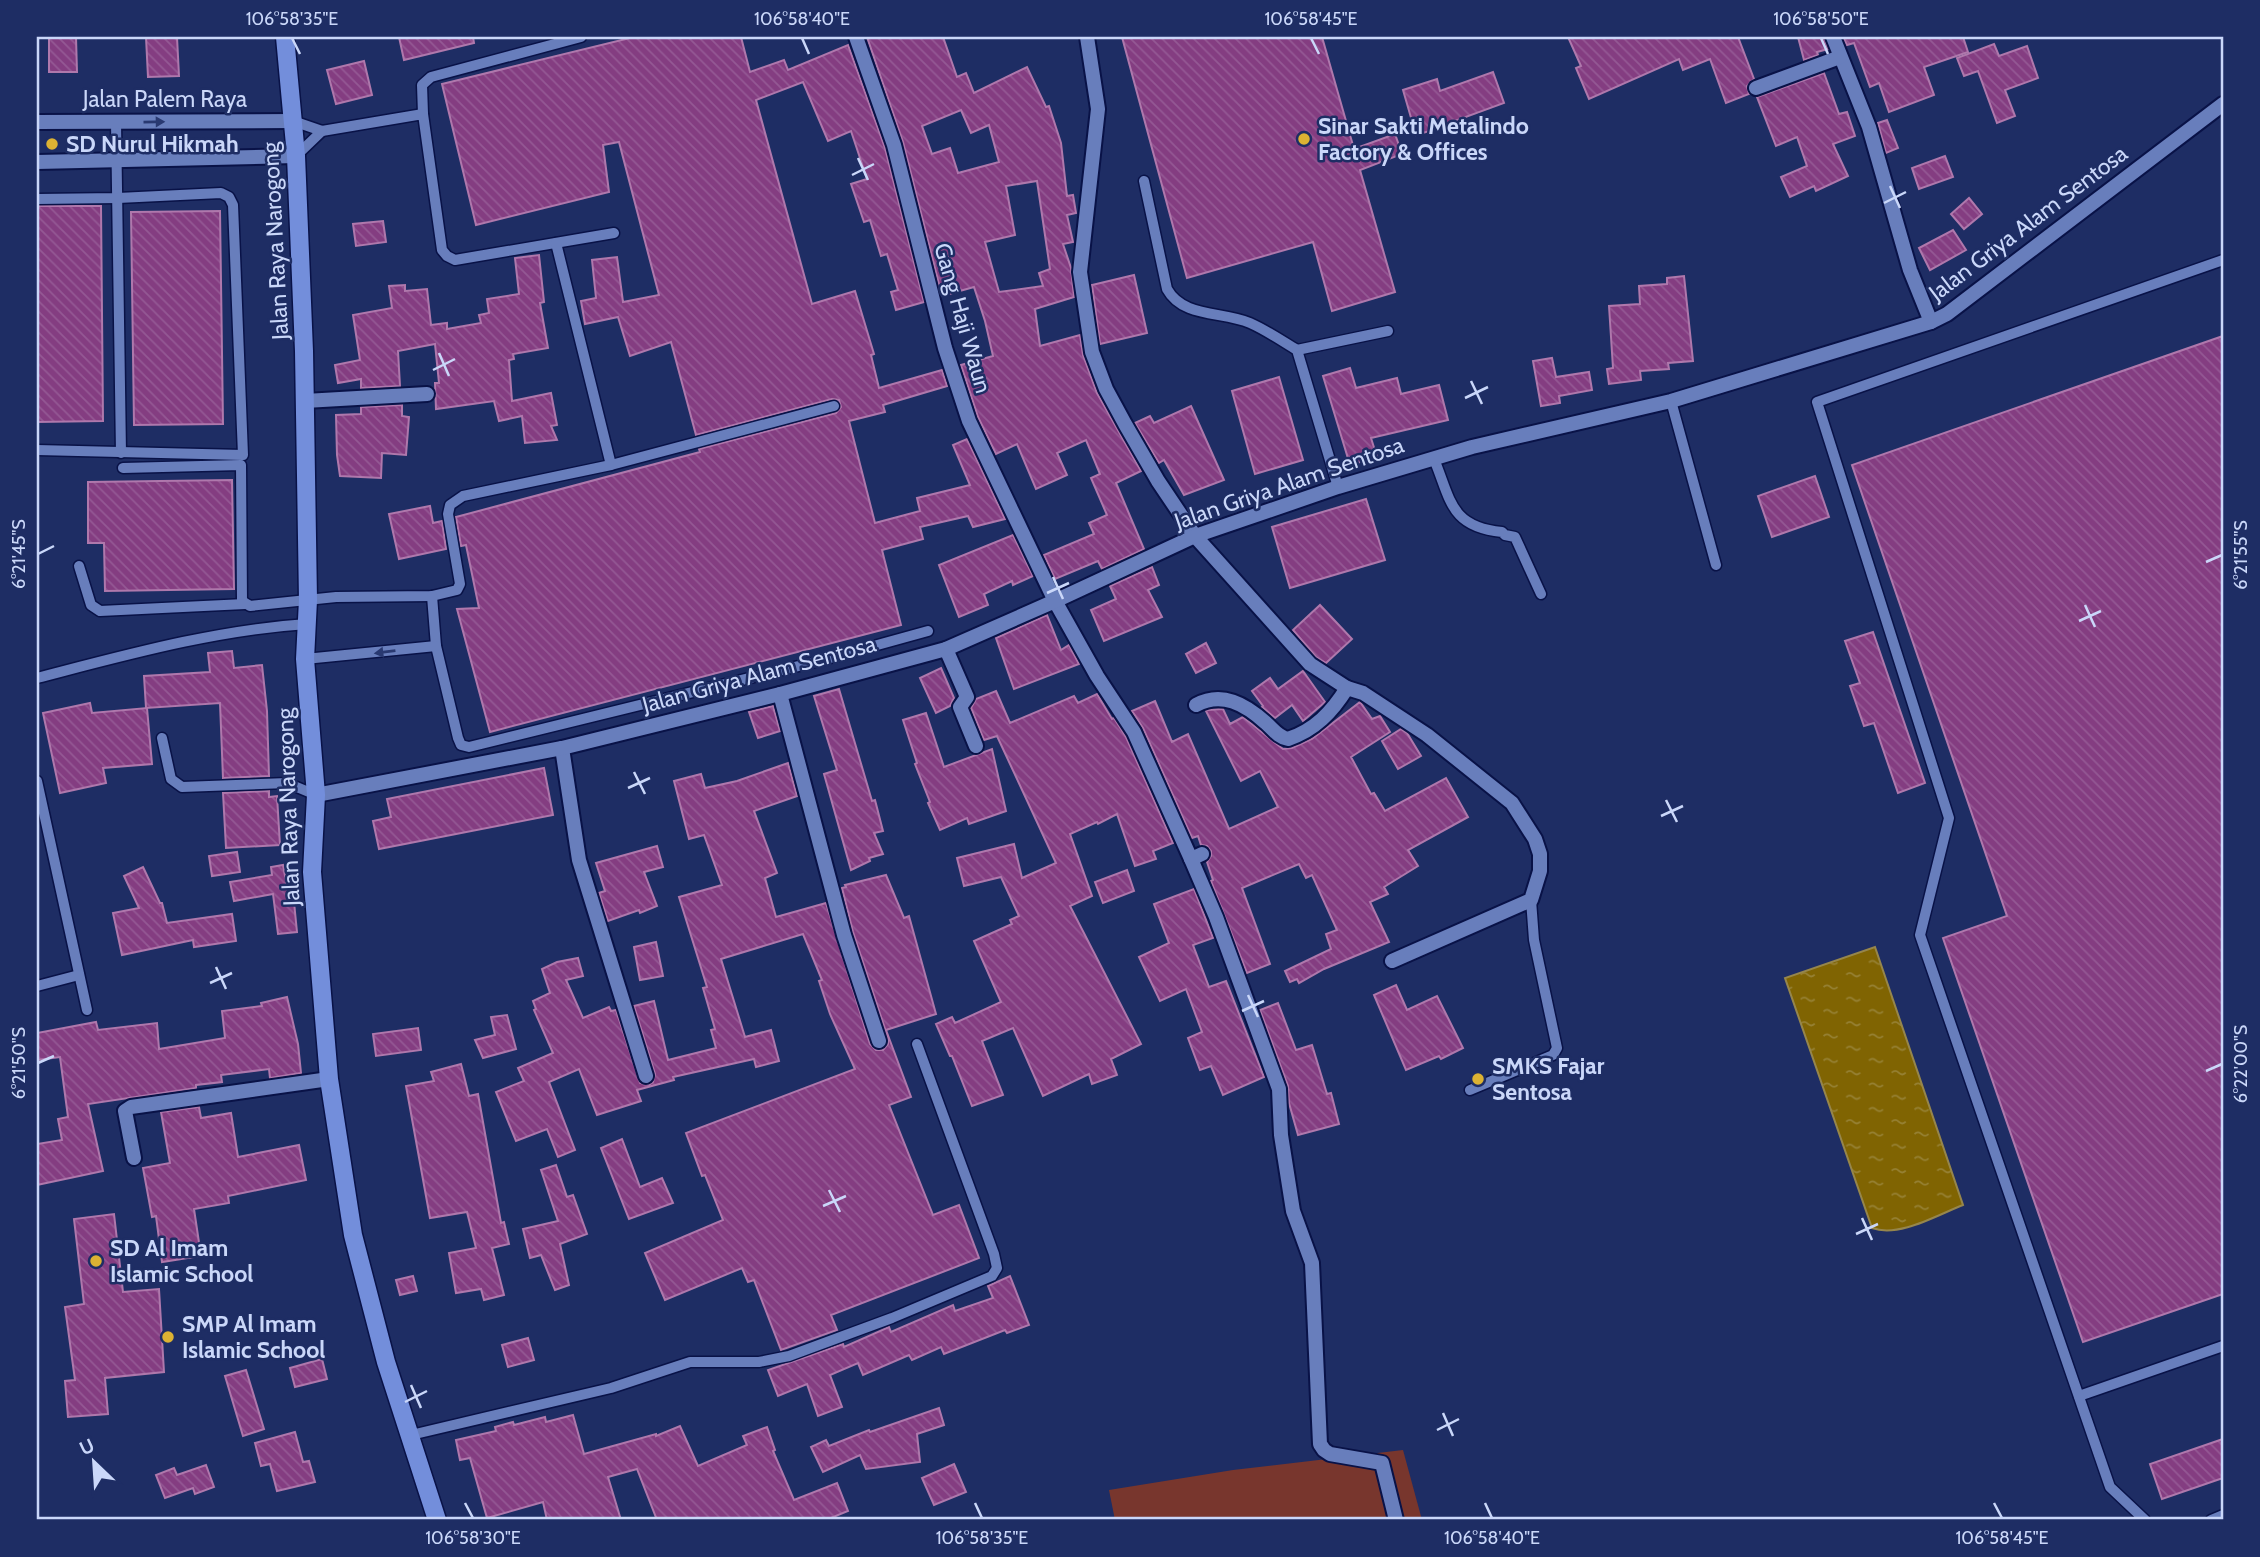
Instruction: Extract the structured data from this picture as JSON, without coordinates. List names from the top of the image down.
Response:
{
  "streets": {
    "main road": ["Jalan Raya Narogong"],
    "street": ["Jalan Palem Raya", "Jalan Griya Alam Sentosa", "Gang Haji Waun"]
  },
  "crossings": [
    ["Jalan Palem Raya", "Jalan Raya Narogong"],
    ["Jalan Griya Alam Sentosa", "Jalan Raya Narogong"],
    ["Jalan Griya Alam Sentosa", "Gang Haji Waun"]
  ],
  "places": [
    "Sinar Sakti Metalindo Factory & Offices",
    "SD Nurul Hikmah",
    "SMKS Fajar Sentosa",
    "SD Al Imam Islamic School",
    "SMP Al Imam Islamic School"
  ],
  "north": "top left",
  "coordinates": [
    "106°58'35\"E",
    "106°58'40\"E",
    "106°58'45\"E",
    "106°58'50\"E",
    "6°21'45\"S",
    "6°21'55\"S",
    "6°21'50\"S",
    "6°22'00\"S",
    "106°58'30\"E"
  ]
}
